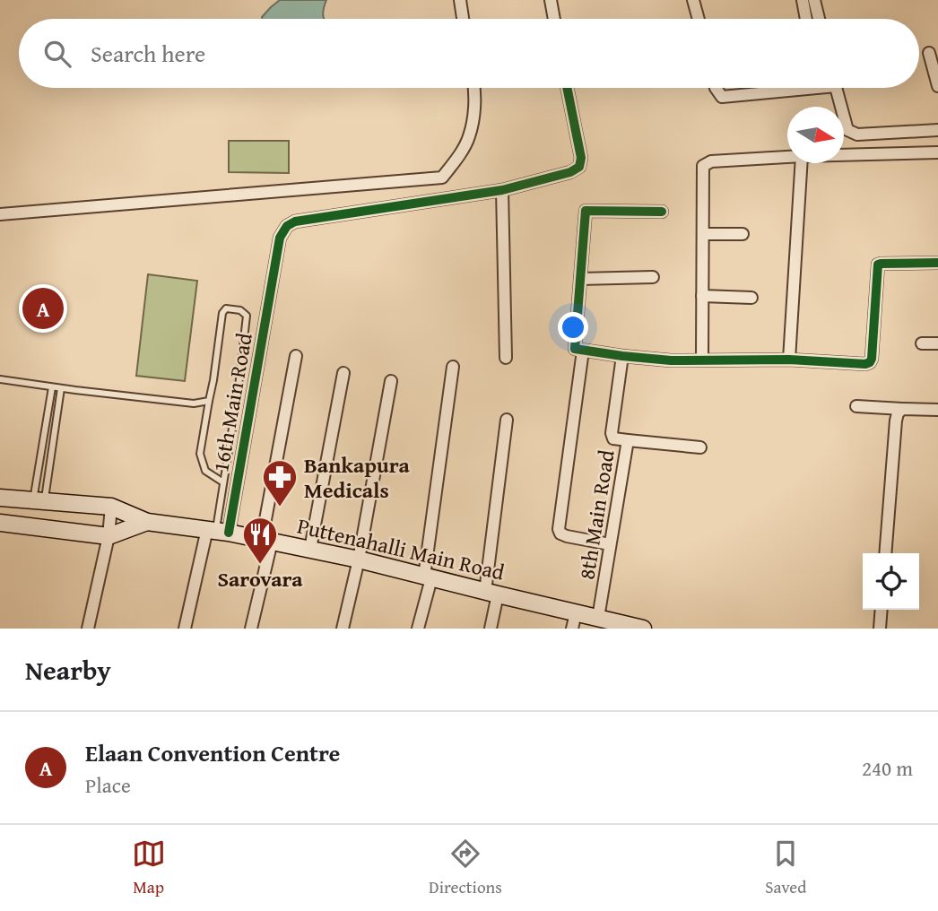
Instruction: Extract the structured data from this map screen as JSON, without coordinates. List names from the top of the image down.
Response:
{
  "streets": {
    "main road": ["Puttenahalli Main Road"],
    "street": ["16th Main Road", "8th Main Road"]
  },
  "crossings": [
    ["16th Main Road", "Puttenahalli Main Road"],
    ["8th Main Road", "Puttenahalli Main Road"]
  ],
  "places": {
    "pharmacy": ["Bankapura Medicals"],
    "restaurant": ["Sarovara"]
  },
  "north": "right",
  "page": {
    "search": "Search here",
    "pins": "A",
    "heading": "Nearby",
    "list": [
      {
        "mark": "A",
        "name": "Elaan Convention Centre",
        "note": "Place",
        "value": "240 m"
      }
    ],
    "nav": ["Map", "Directions", "Saved"]
  }
}
